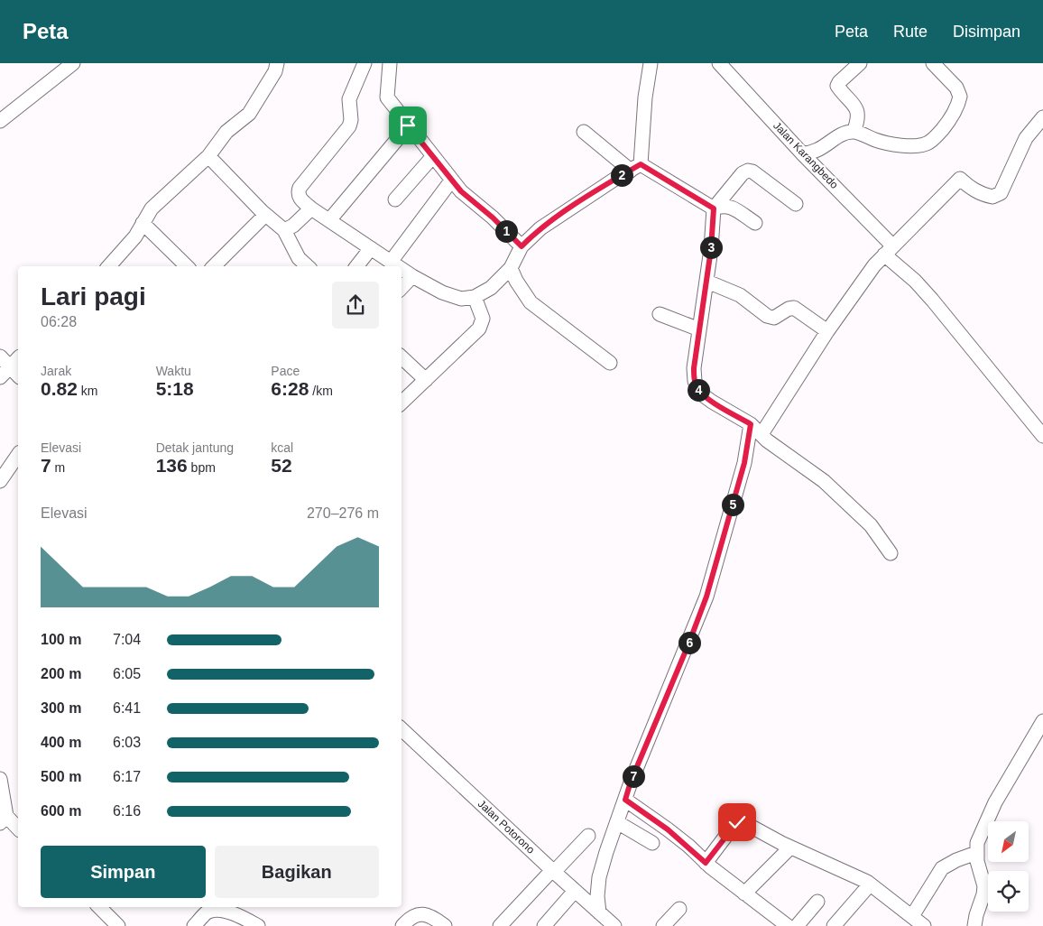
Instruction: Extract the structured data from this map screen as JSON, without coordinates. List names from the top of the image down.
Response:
{
  "streets": {
    "street": ["Jalan Karangbedo", "Jalan Potorono"]
  },
  "north": "bottom left",
  "page": {
    "header": "Peta",
    "nav": ["Peta", "Rute", "Disimpan"],
    "pins": [
      "2",
      "1",
      "3",
      "4",
      "5",
      "6",
      "7"
    ],
    "heading": ["Lari pagi", "06:28"],
    "stats": [
      ["Jarak", "0.82 km"],
      ["Waktu", "5:18"],
      ["Pace", "6:28 /km"],
      ["Elevasi", "7 m"],
      ["Detak jantung", "136 bpm"],
      ["kcal", "52"]
    ],
    "chart": ["Elevasi", "270–276 m"],
    "list": [
      {
        "name": "100 m",
        "note": "7:04"
      },
      {
        "name": "200 m",
        "note": "6:05"
      },
      {
        "name": "300 m",
        "note": "6:41"
      },
      {
        "name": "400 m",
        "note": "6:03"
      },
      {
        "name": "500 m",
        "note": "6:17"
      },
      {
        "name": "600 m",
        "note": "6:16"
      }
    ],
    "buttons": ["Simpan", "Bagikan"]
  }
}
